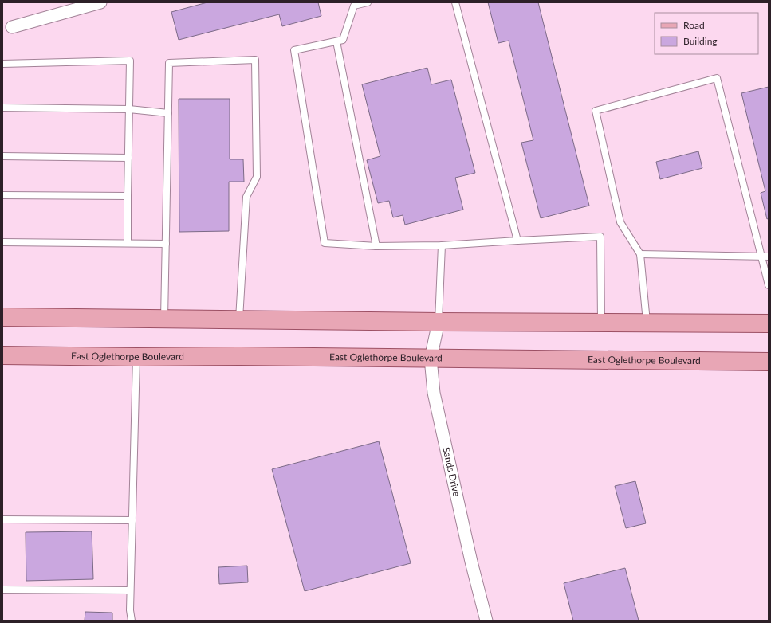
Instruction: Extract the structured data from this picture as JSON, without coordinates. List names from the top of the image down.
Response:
{
  "streets": {
    "main road": ["East Oglethorpe Boulevard"],
    "street": ["Sands Drive"]
  },
  "crossings": [
    ["East Oglethorpe Boulevard", "Sands Drive"]
  ],
  "legend": ["Road", "Building"]
}
